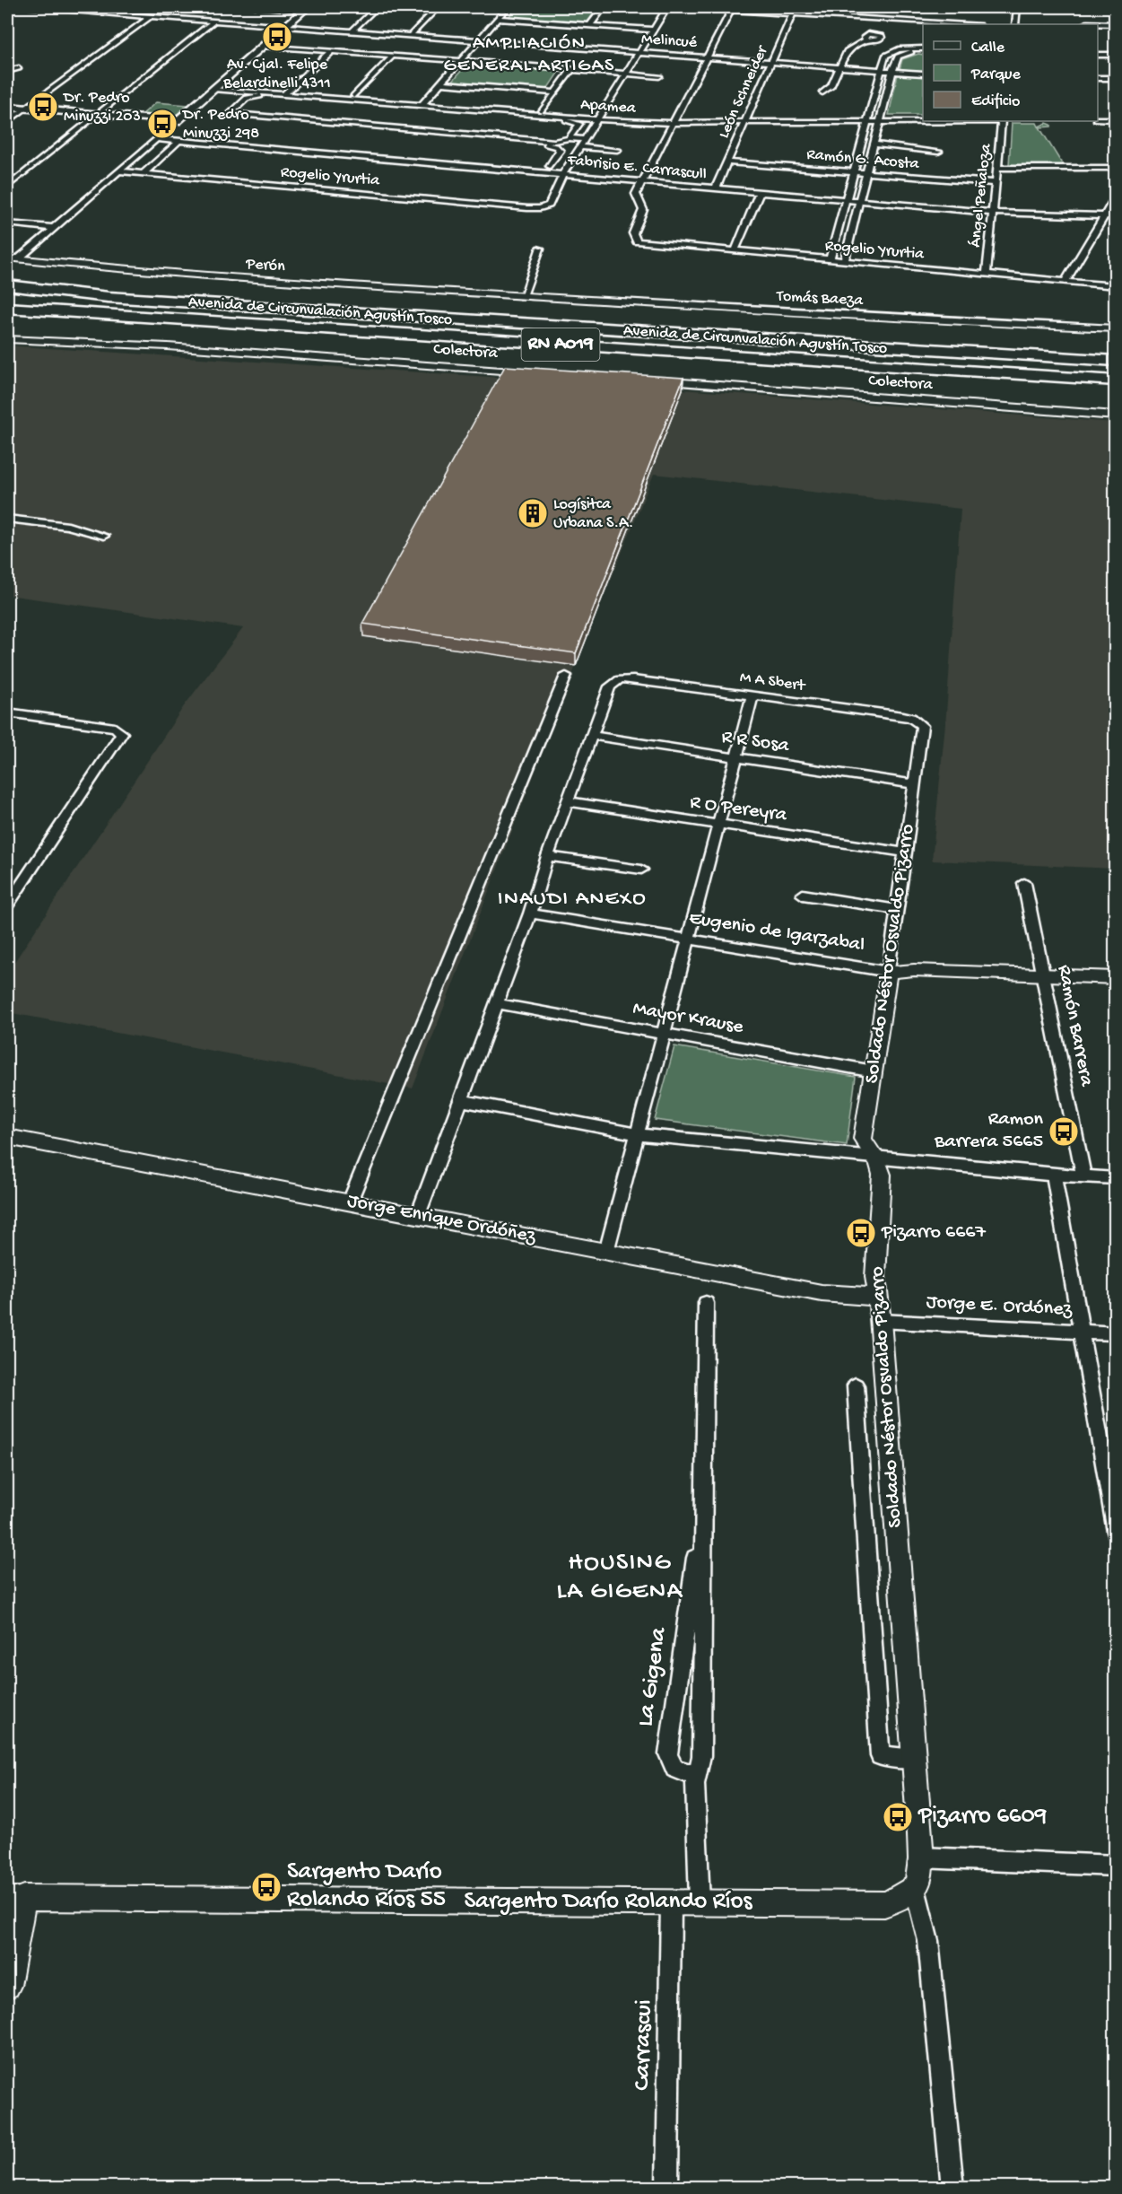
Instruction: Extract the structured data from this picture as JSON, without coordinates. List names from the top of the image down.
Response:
{
  "streets": {
    "highway": ["Avenida de Circunvalación Agustín Tosco", "RN A019"],
    "street": [
      "Melincué",
      "León Schneider",
      "Apamea",
      "Ramón G. Acosta",
      "Fabrisio E. Carrascull",
      "Rogelio Yrurtia",
      "Ángel Peñaloza",
      "Perón",
      "Tomás Baeza",
      "Colectora",
      "M A Sbert",
      "R R Sosa",
      "R O Pereyra",
      "Eugenio de Igarzabal",
      "Soldado Néstor Osvaldo Pizarro",
      "Mayor Krause",
      "Ramón Barrera",
      "Jorge Enrique Ordóñez",
      "Jorge E. Ordónez",
      "La Gigena",
      "Sargento Darío Rolando Ríos",
      "Carrascui"
    ]
  },
  "crossings": [
    ["Melincué", "León Schneider"],
    ["León Schneider", "Apamea"],
    ["León Schneider", "Ramón G. Acosta"],
    ["León Schneider", "Fabrisio E. Carrascull"],
    ["Ramón G. Acosta", "Ángel Peñaloza"],
    ["Fabrisio E. Carrascull", "Rogelio Yrurtia"],
    ["Fabrisio E. Carrascull", "Ángel Peñaloza"],
    ["Rogelio Yrurtia", "Ángel Peñaloza"],
    ["Perón", "Tomás Baeza"],
    ["M A Sbert", "R R Sosa"],
    ["M A Sbert", "Soldado Néstor Osvaldo Pizarro"],
    ["R R Sosa", "Soldado Néstor Osvaldo Pizarro"],
    ["R O Pereyra", "Soldado Néstor Osvaldo Pizarro"],
    ["Eugenio de Igarzabal", "Soldado Néstor Osvaldo Pizarro"],
    ["Eugenio de Igarzabal", "Ramón Barrera"],
    ["Soldado Néstor Osvaldo Pizarro", "Mayor Krause"],
    ["Soldado Néstor Osvaldo Pizarro", "Jorge Enrique Ordóñez"],
    ["Soldado Néstor Osvaldo Pizarro", "Jorge E. Ordónez"],
    ["La Gigena", "Sargento Darío Rolando Ríos"],
    ["Sargento Darío Rolando Ríos", "Carrascui"]
  ],
  "districts": ["AMPLIACIÓN GENERAL ARTIGAS", "INAUDI ANEXO", "HOUSING LA GIGENA"],
  "places": {
    "bus stop": [
      "Av. Cjal. Felipe Belardinelli 4311",
      "Dr. Pedro Minuzzi 203",
      "Dr. Pedro Minuzzi 298",
      "Ramon Barrera 5665",
      "Pizarro 6667",
      "Pizarro 6609",
      "Sargento Darío Rolando Ríos 55"
    ],
    "building": ["Logísitca Urbana S.A."]
  },
  "legend": ["Calle", "Parque", "Edificio"]
}
